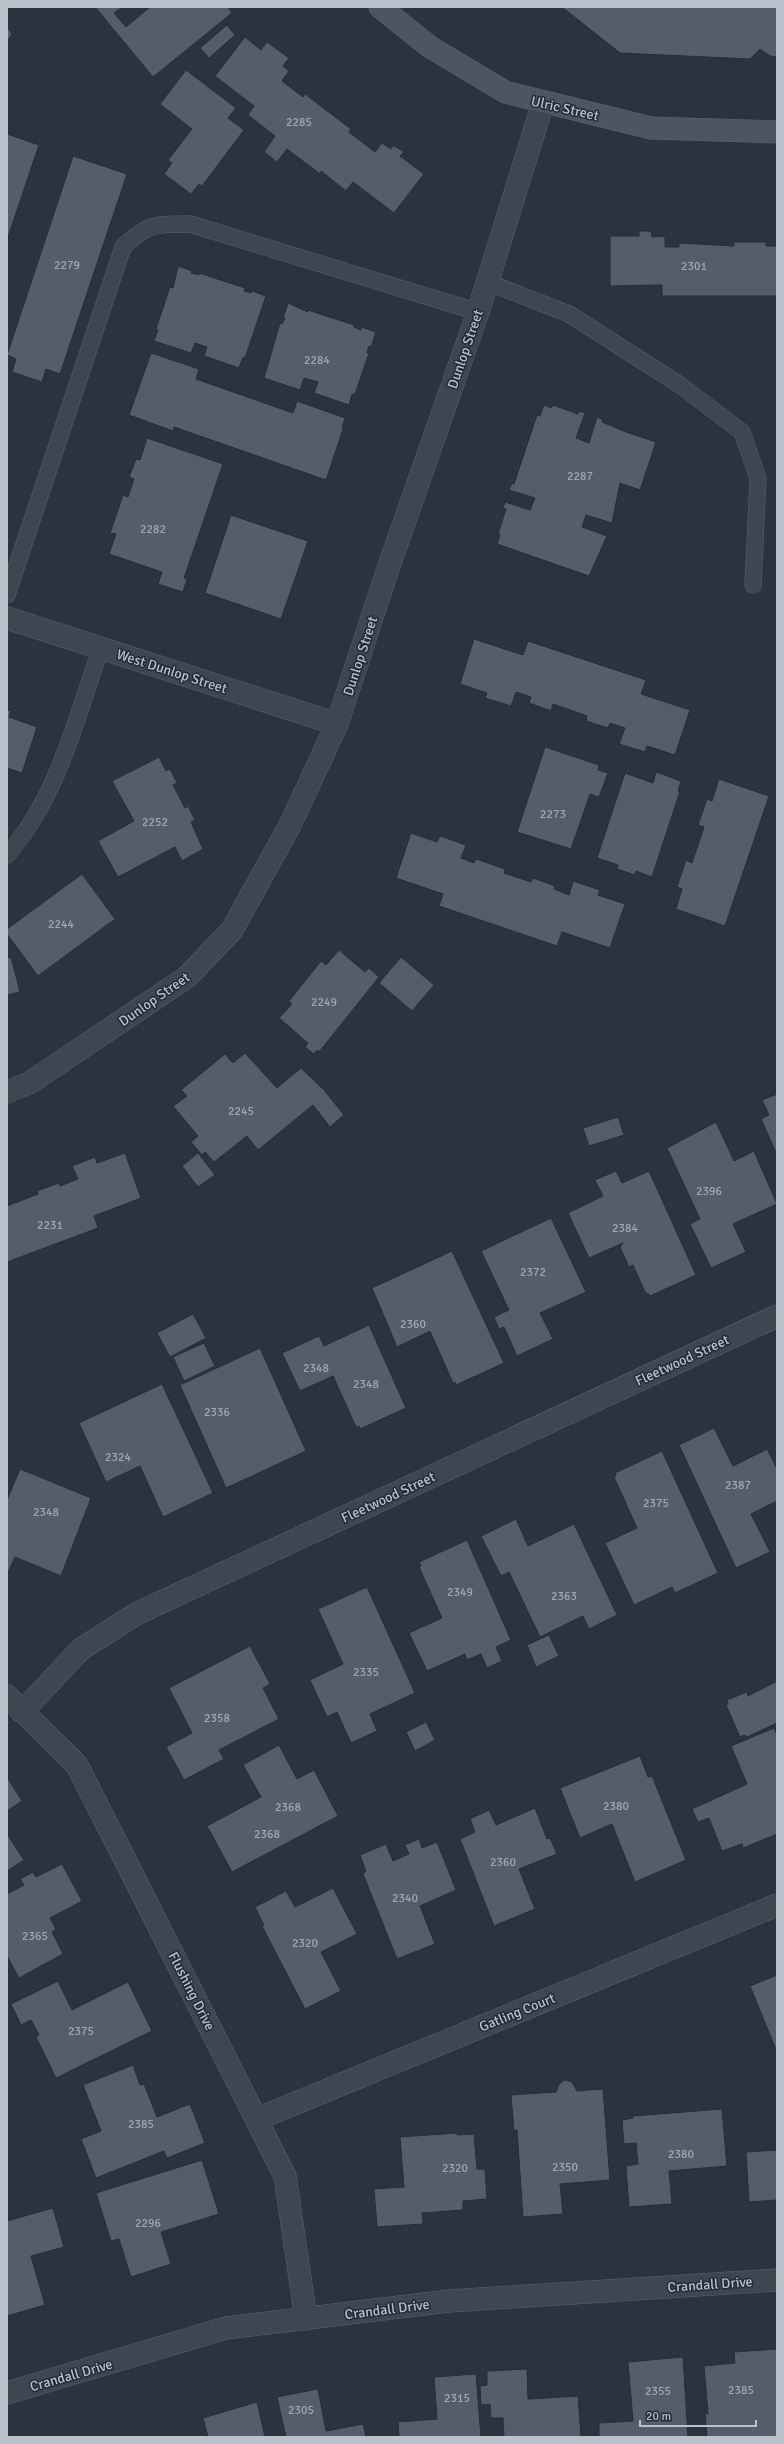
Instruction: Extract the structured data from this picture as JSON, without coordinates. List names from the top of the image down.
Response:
{
  "streets": {
    "main road": ["Ulric Street"],
    "street": [
      "Dunlop Street",
      "West Dunlop Street",
      "Fleetwood Street",
      "Flushing Drive",
      "Gatling Court",
      "Crandall Drive"
    ]
  },
  "crossings": [
    ["Ulric Street", "Dunlop Street"],
    ["Dunlop Street", "West Dunlop Street"],
    ["Fleetwood Street", "Flushing Drive"],
    ["Flushing Drive", "Gatling Court"],
    ["Flushing Drive", "Crandall Drive"]
  ],
  "house_numbers": [
    "2285",
    "2279",
    "2301",
    "2284",
    "2287",
    "2282",
    "2273",
    "2252",
    "2244",
    "2249",
    "2245",
    "2396",
    "2231",
    "2384",
    "2372",
    "2360",
    "2348",
    "2348",
    "2336",
    "2324",
    "2387",
    "2375",
    "2348",
    "2349",
    "2363",
    "2335",
    "2358",
    "2380",
    "2368",
    "2368",
    "2360",
    "2340",
    "2365",
    "2320",
    "2375",
    "2385",
    "2380",
    "2350",
    "2320",
    "2296",
    "2385",
    "2355",
    "2315",
    "2305"
  ],
  "scale_bar": "20 m"
}
